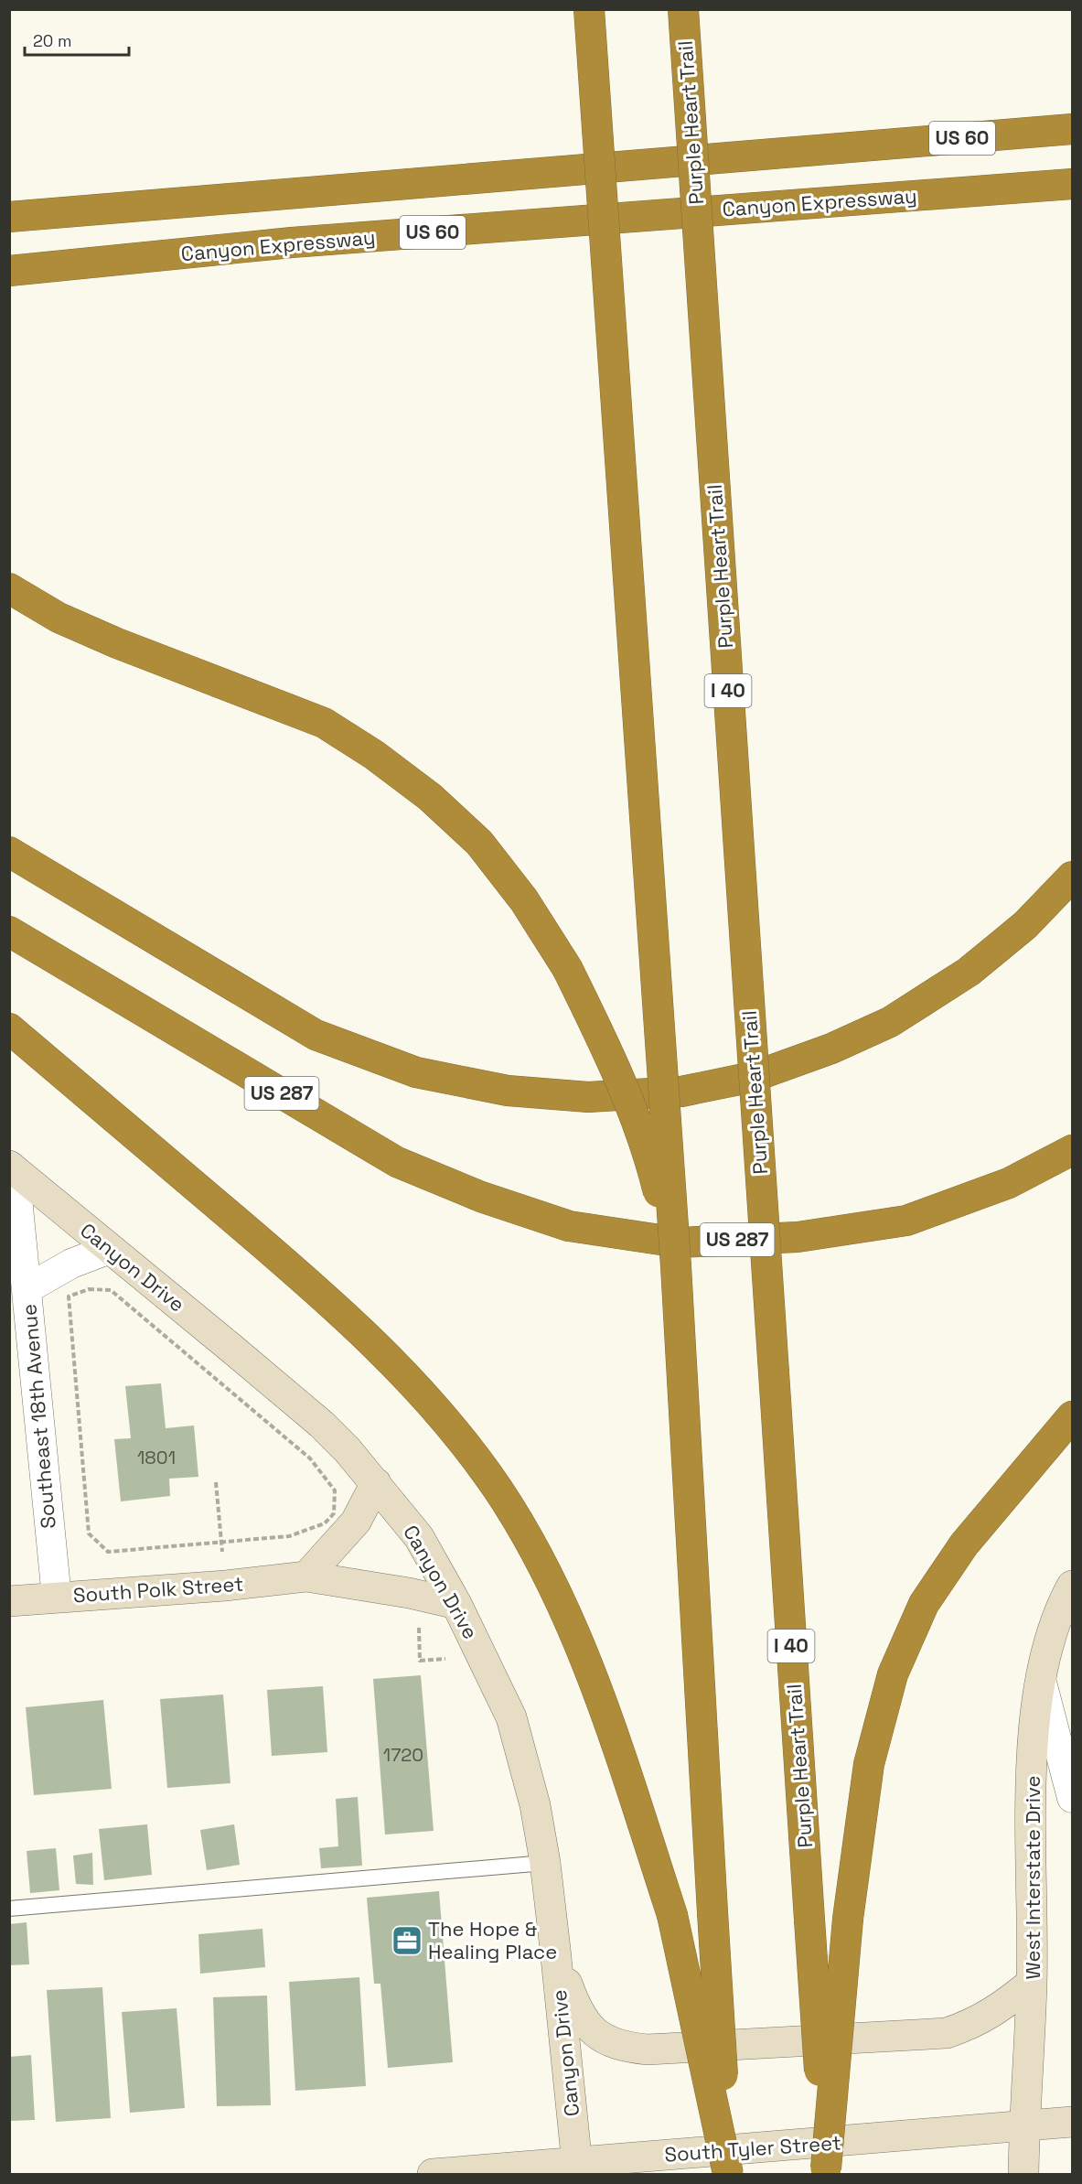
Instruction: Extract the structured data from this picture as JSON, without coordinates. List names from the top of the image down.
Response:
{
  "streets": {
    "highway": [
      "Purple Heart Trail",
      "US 60",
      "Canyon Expressway",
      "I 40",
      "US 287"
    ],
    "main road": [
      "Canyon Drive",
      "South Polk Street",
      "West Interstate Drive",
      "South Tyler Street"
    ],
    "street": ["Southeast 18th Avenue"]
  },
  "crossings": [
    ["Canyon Drive", "Southeast 18th Avenue"],
    ["Canyon Drive", "South Polk Street"],
    ["Canyon Drive", "South Tyler Street"],
    ["Southeast 18th Avenue", "South Polk Street"],
    ["West Interstate Drive", "South Tyler Street"]
  ],
  "places": {
    "office": ["The Hope & Healing Place"]
  },
  "house_numbers": ["1801", "1720"],
  "scale_bar": "20 m"
}
